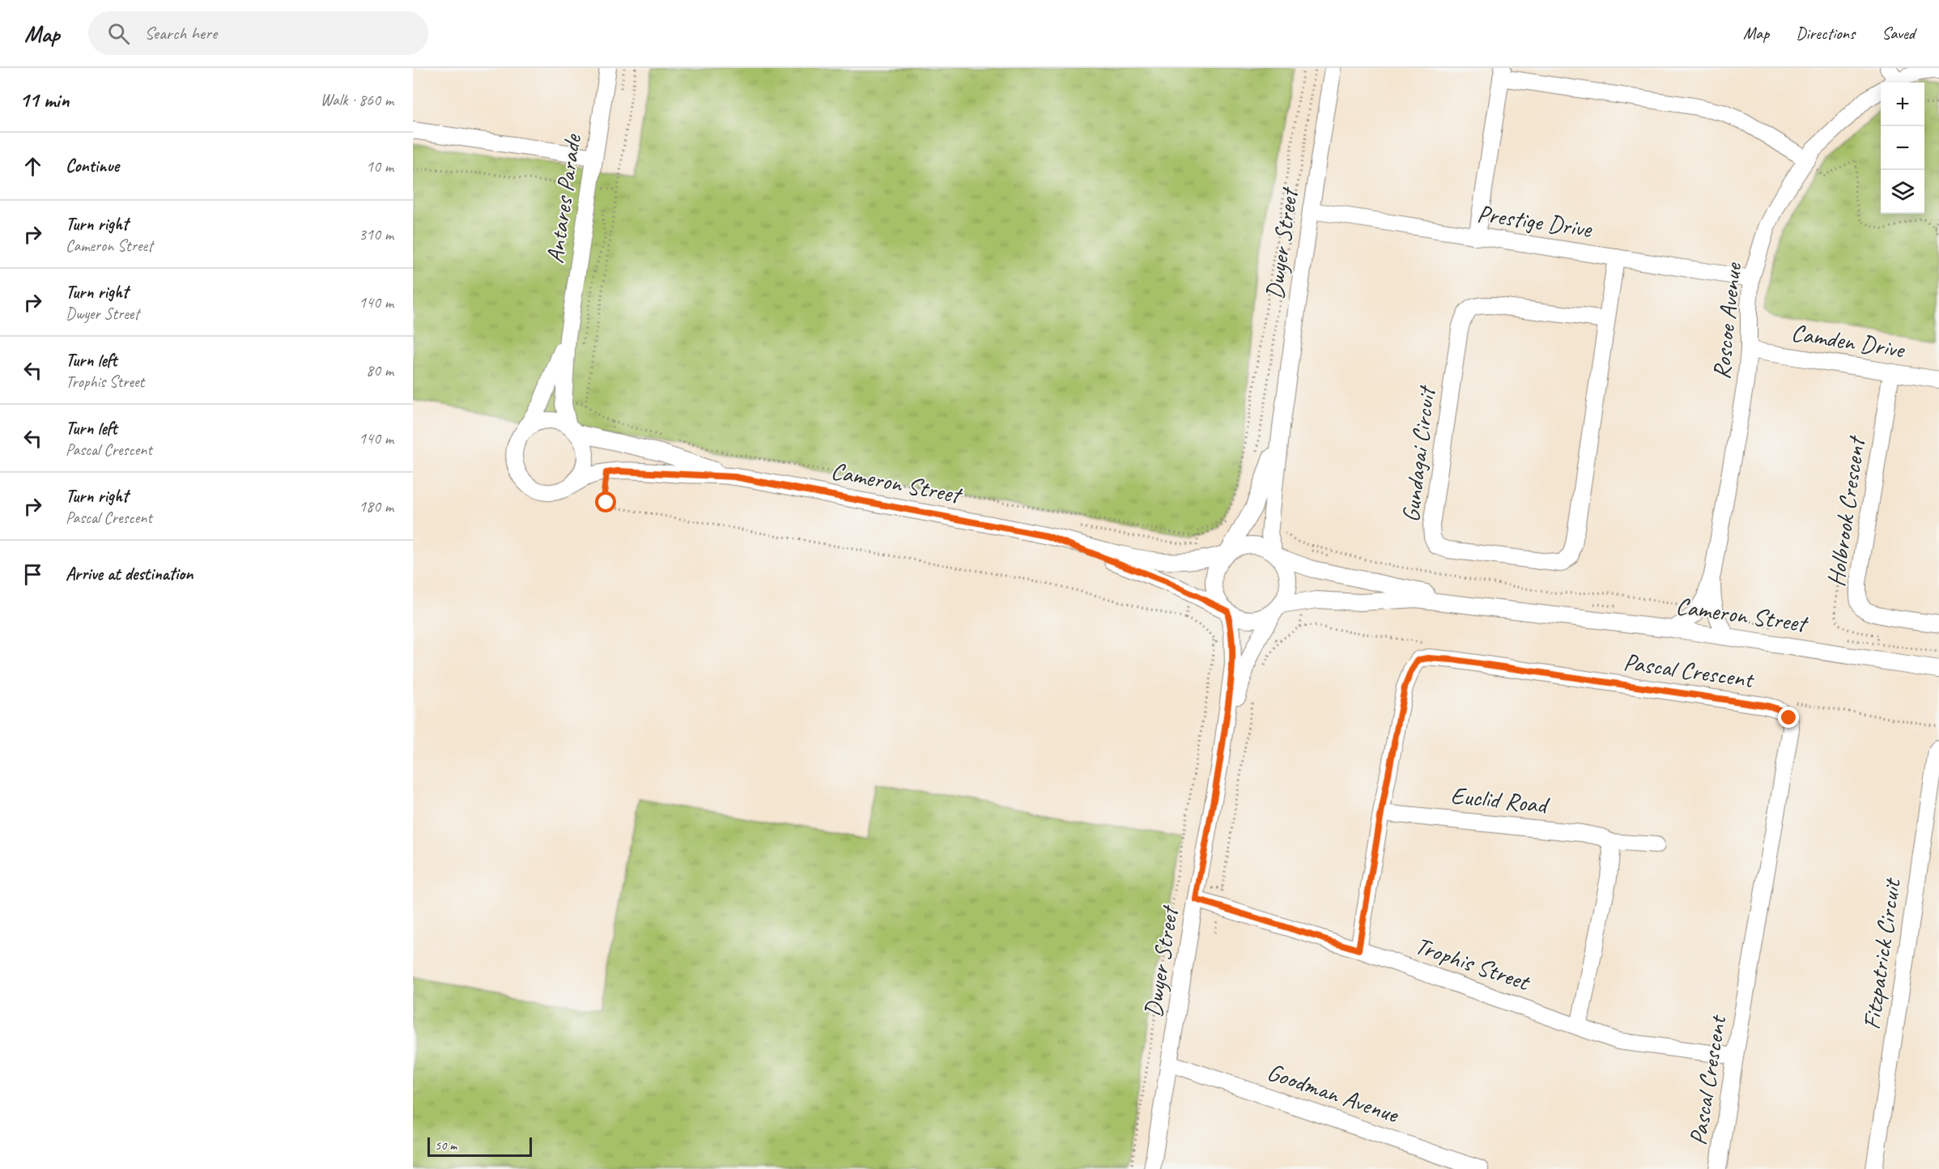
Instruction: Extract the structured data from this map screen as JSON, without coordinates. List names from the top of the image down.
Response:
{
  "streets": {
    "street": [
      "Antares Parade",
      "Prestige Drive",
      "Dwyer Street",
      "Roscoe Avenue",
      "Camden Drive",
      "Gundagai Circuit",
      "Cameron Street",
      "Holbrook Crescent",
      "Pascal Crescent",
      "Euclid Road",
      "Fitzpatrick Circuit",
      "Trophis Street",
      "Goodman Avenue"
    ]
  },
  "crossings": [
    ["Antares Parade", "Cameron Street"],
    ["Prestige Drive", "Dwyer Street"],
    ["Prestige Drive", "Roscoe Avenue"],
    ["Prestige Drive", "Gundagai Circuit"],
    ["Dwyer Street", "Cameron Street"],
    ["Dwyer Street", "Trophis Street"],
    ["Dwyer Street", "Goodman Avenue"],
    ["Roscoe Avenue", "Camden Drive"],
    ["Camden Drive", "Holbrook Crescent"],
    ["Pascal Crescent", "Euclid Road"],
    ["Pascal Crescent", "Trophis Street"]
  ],
  "scale_bar": "50 m",
  "page": {
    "header": "Map",
    "search": "Search here",
    "nav": ["Map", "Directions", "Saved"],
    "heading": ["11 min", "Walk · 860 m"],
    "map_buttons": ["+", "−"],
    "list": [
      ["Continue", "10 m"],
      ["Turn right", "Cameron Street", "310 m"],
      ["Turn right", "Dwyer Street", "140 m"],
      ["Turn left", "Trophis Street", "80 m"],
      ["Turn left", "Pascal Crescent", "140 m"],
      ["Turn right", "Pascal Crescent", "180 m"],
      "Arrive at destination"
    ],
    "scale": "50 m"
  }
}
